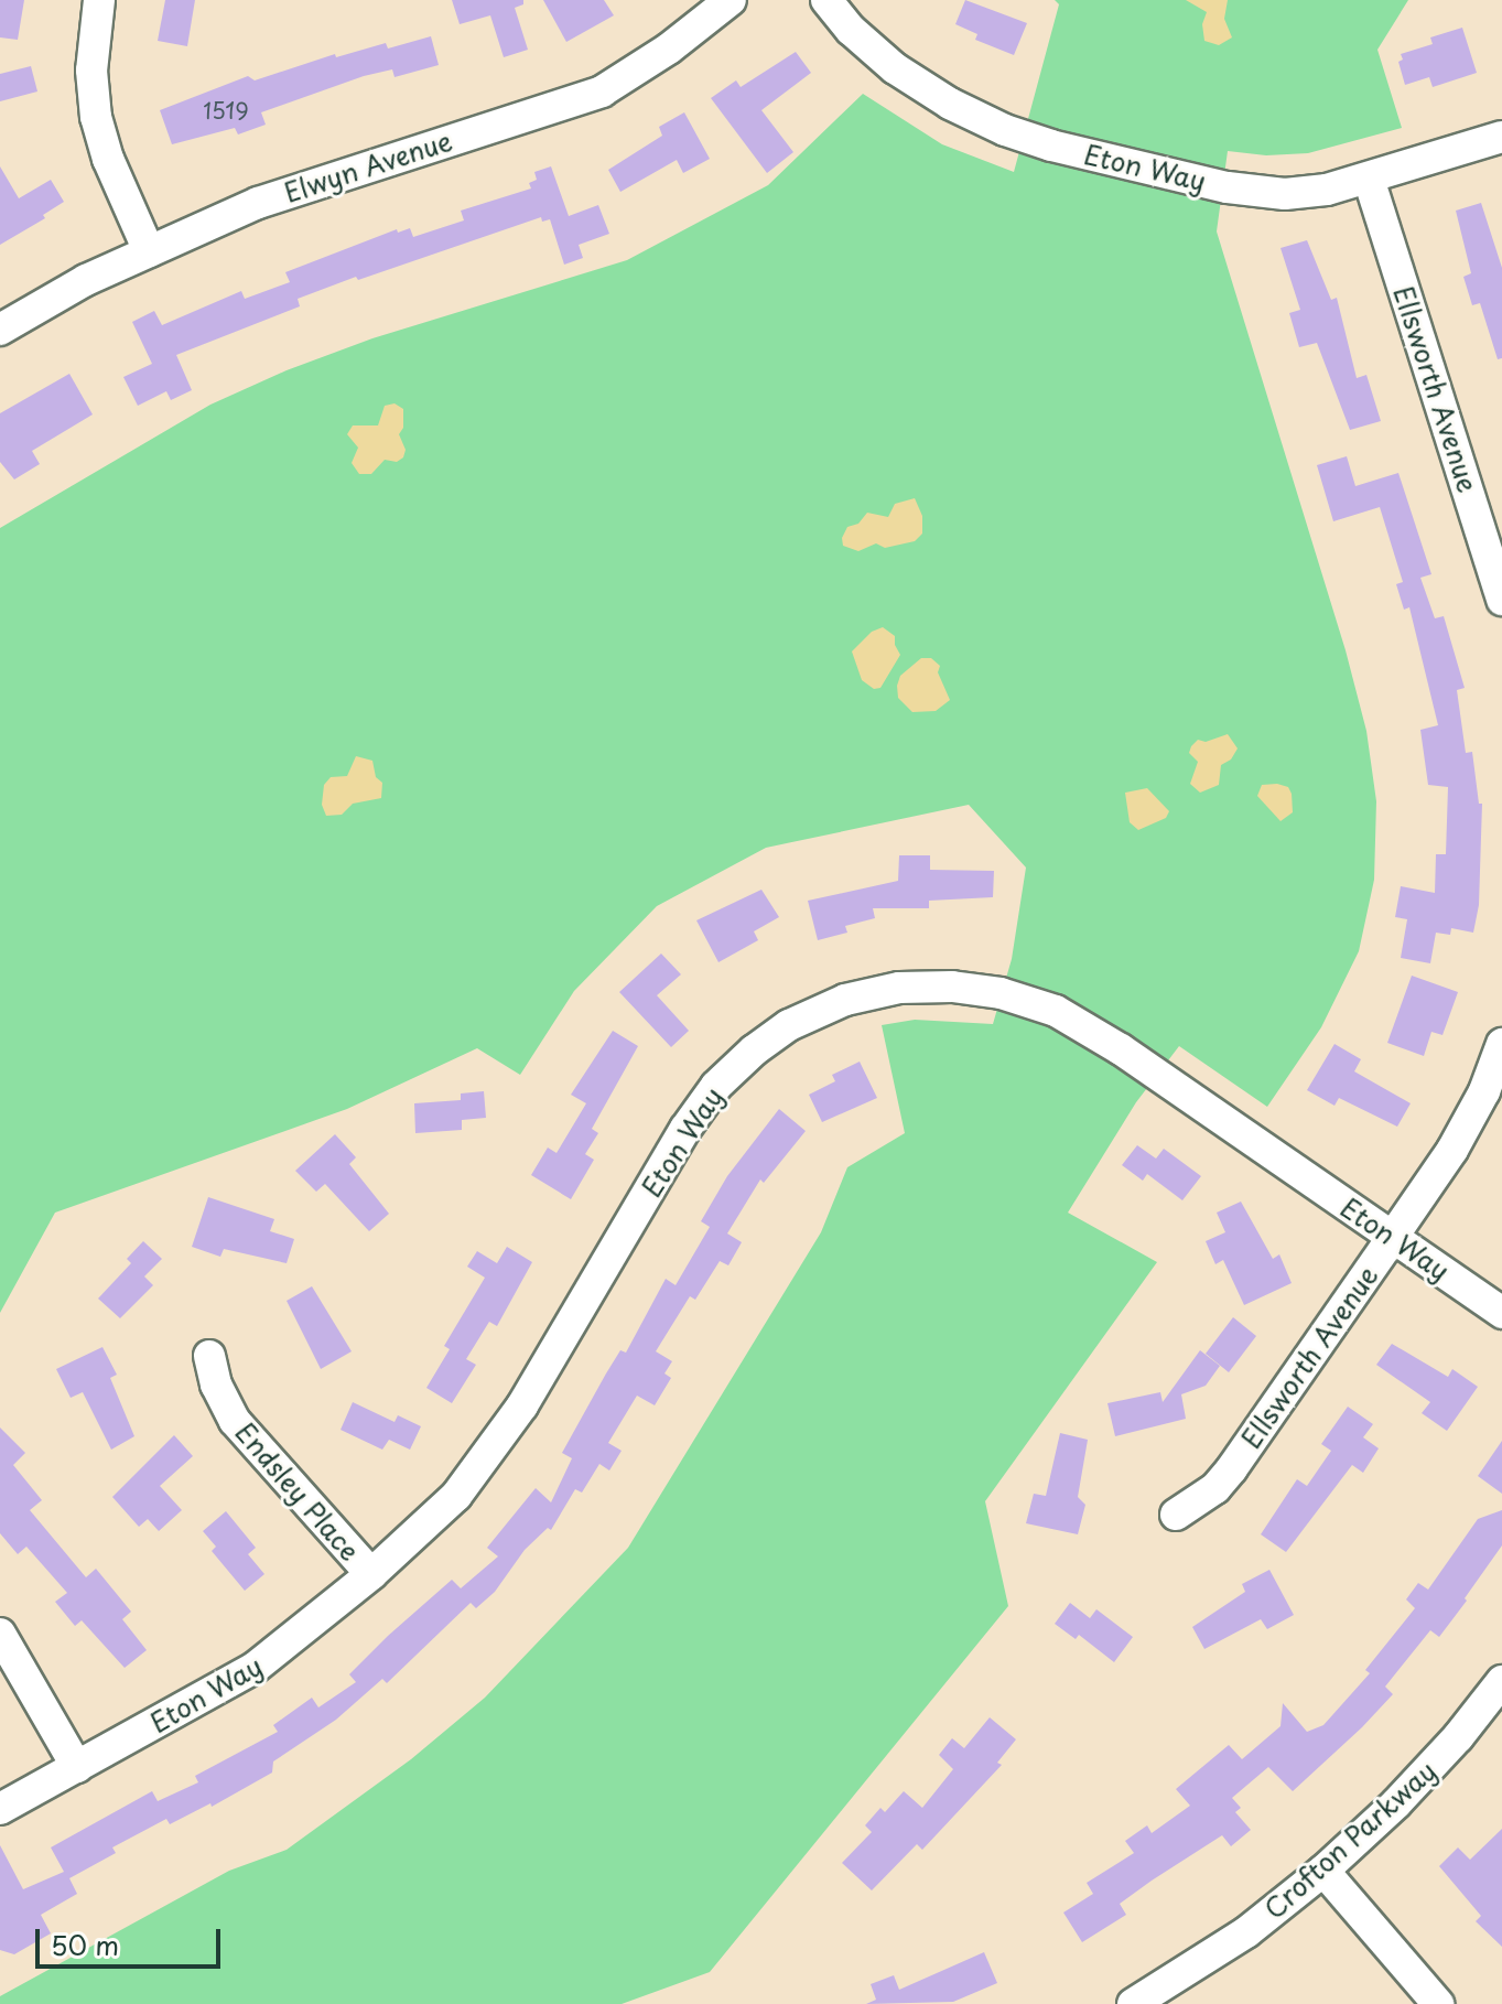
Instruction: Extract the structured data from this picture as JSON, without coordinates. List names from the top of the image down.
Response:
{
  "streets": {
    "street": [
      "Elwyn Avenue",
      "Eton Way",
      "Ellsworth Avenue",
      "Endsley Place",
      "Crofton Parkway"
    ]
  },
  "crossings": [
    ["Eton Way", "Ellsworth Avenue"],
    ["Eton Way", "Endsley Place"]
  ],
  "house_numbers": ["1519"],
  "scale_bar": "50 m"
}
